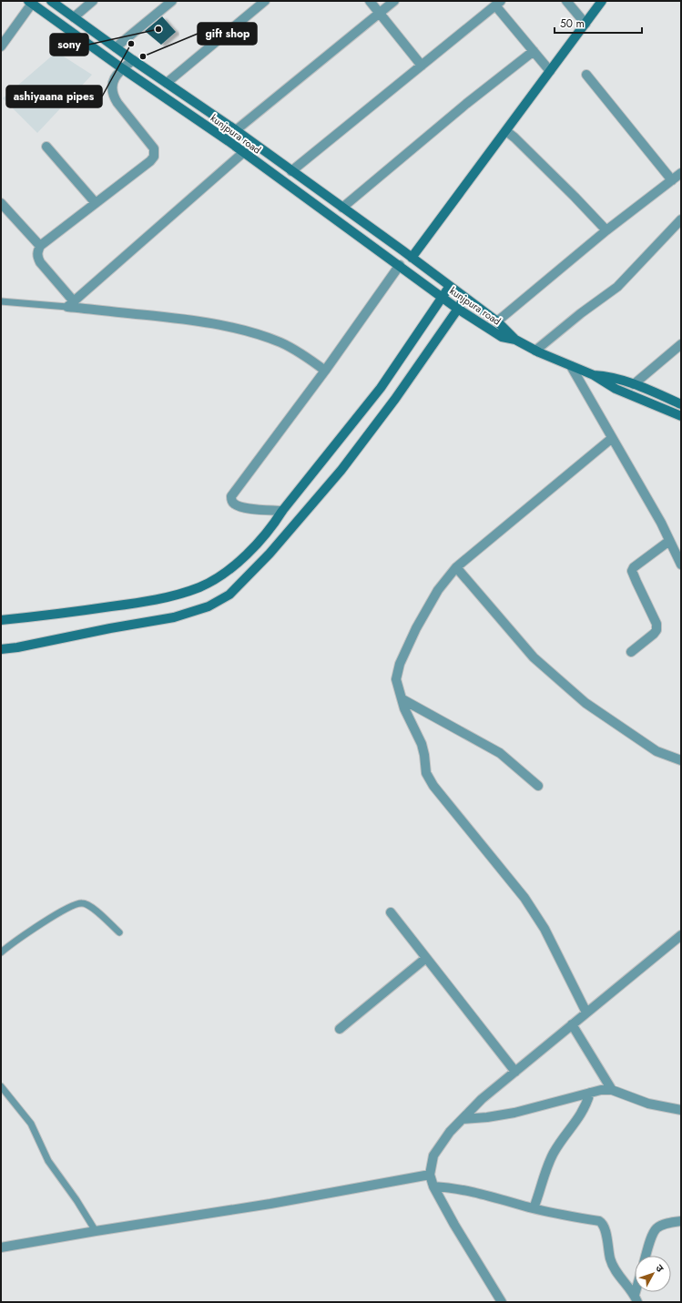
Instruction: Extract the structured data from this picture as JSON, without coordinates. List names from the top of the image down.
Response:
{
  "streets": {
    "street": ["kunjpura road"]
  },
  "places": ["sony", "ashiyaana pipes", "gift shop"],
  "scale_bar": "50 m",
  "north": "top right"
}
